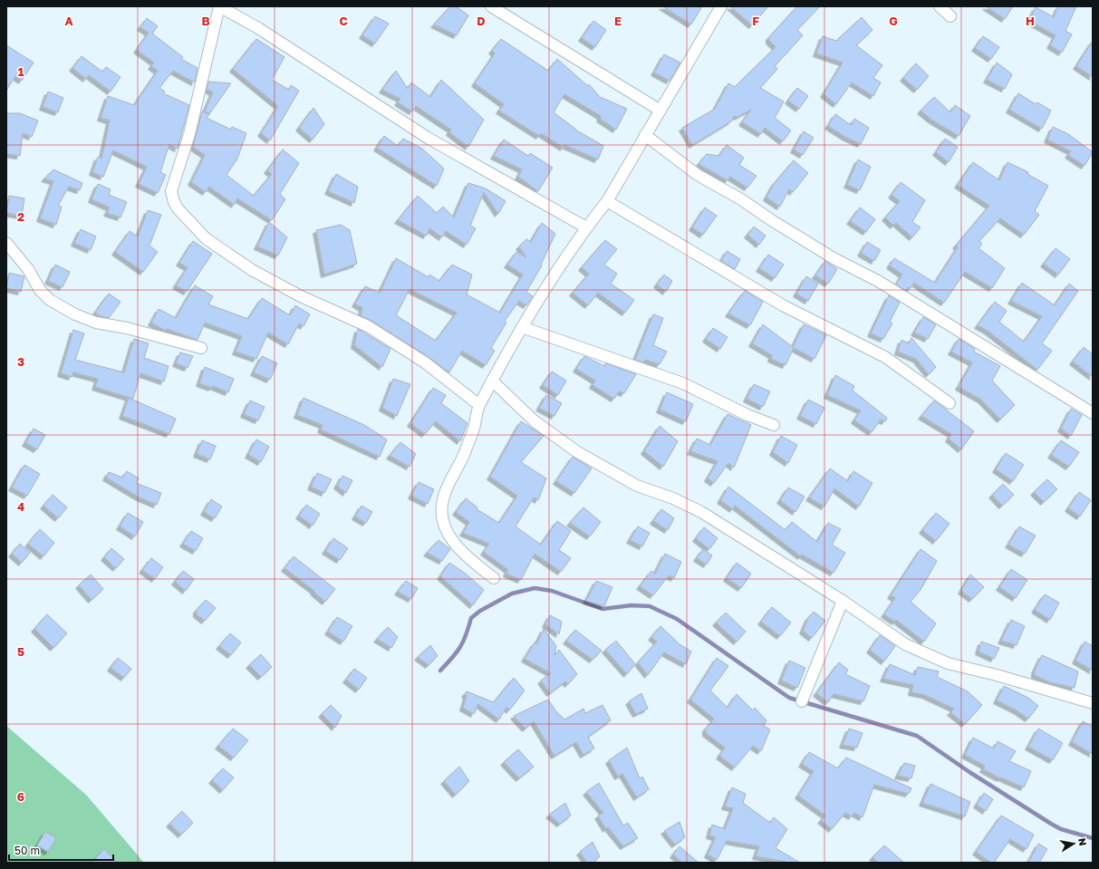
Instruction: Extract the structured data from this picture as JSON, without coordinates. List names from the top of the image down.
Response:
{
  "scale_bar": "50 m",
  "north": "right",
  "grid": {
    "columns": [
      "A",
      "B",
      "C",
      "D",
      "E",
      "F",
      "G",
      "H"
    ],
    "rows": [
      "1",
      "2",
      "3",
      "4",
      "5",
      "6"
    ]
  }
}
